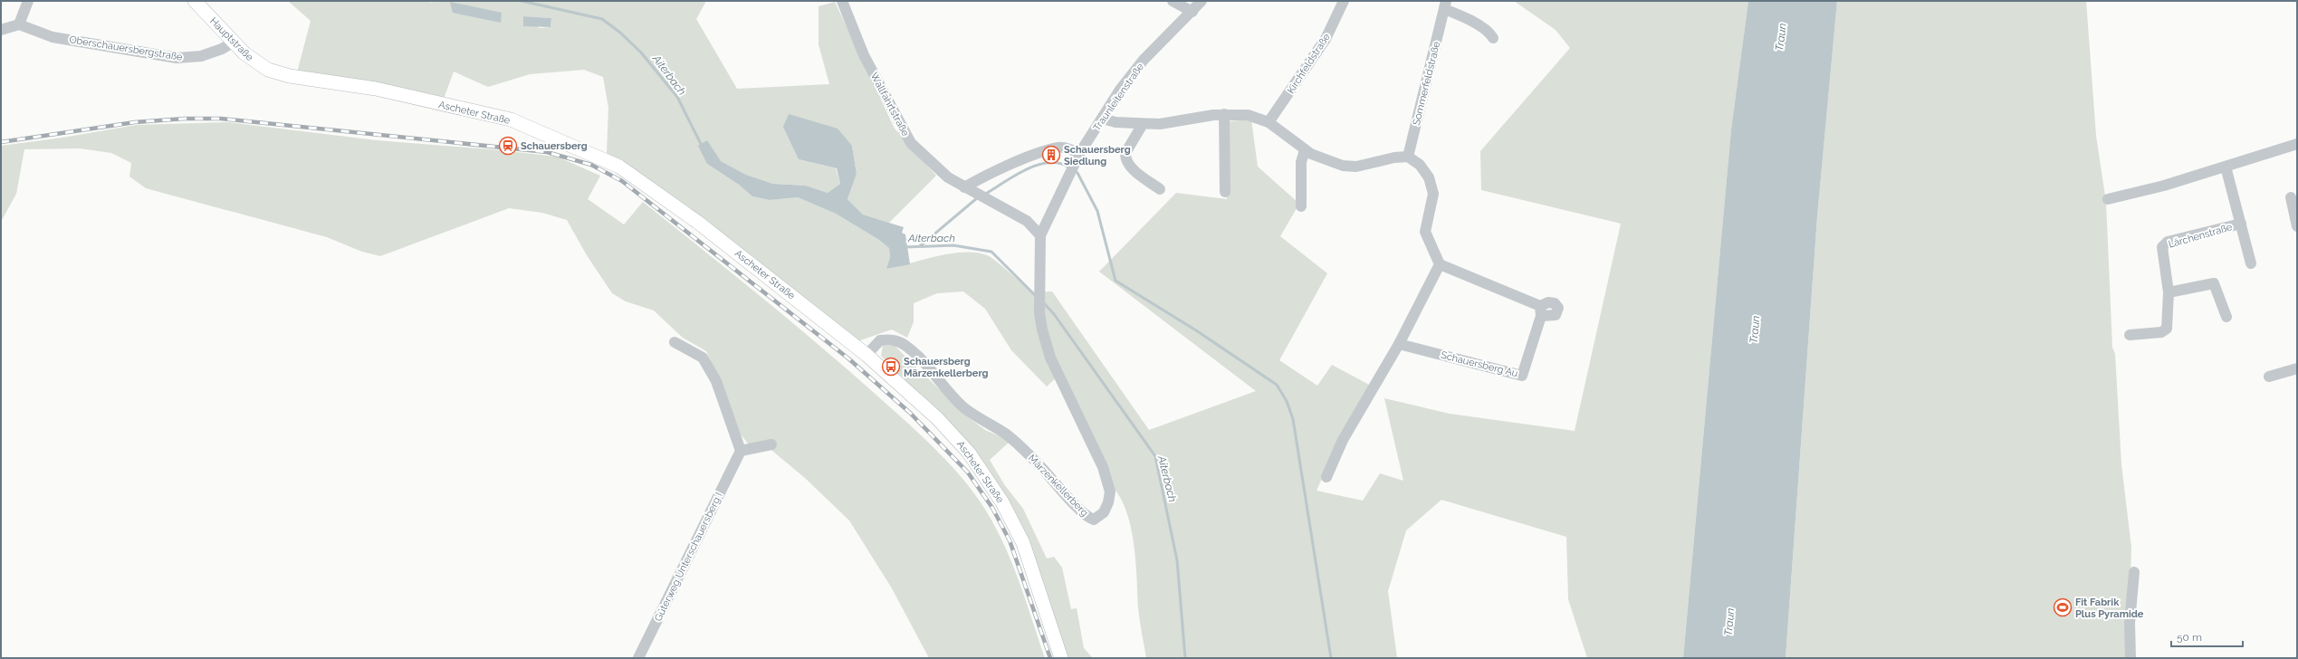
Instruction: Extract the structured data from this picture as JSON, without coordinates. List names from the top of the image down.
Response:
{
  "streets": {
    "main road": ["Hauptstraße", "Ascheter Straße"],
    "street": [
      "Oberschauersbergstraße",
      "Kirchfeldstraße",
      "Sommerfeldstraße",
      "Traunleitenstraße",
      "Wallfahrtstraße",
      "Lärchenstraße",
      "Schauersberg Au",
      "Märzenkellerberg",
      "Güterweg Unterschauersberg I"
    ]
  },
  "crossings": [
    ["Hauptstraße", "Oberschauersbergstraße"],
    ["Hauptstraße", "Ascheter Straße"],
    ["Traunleitenstraße", "Wallfahrtstraße"],
    ["Traunleitenstraße", "Märzenkellerberg"],
    ["Ascheter Straße", "Märzenkellerberg"]
  ],
  "water": ["Traun", "Aiterbach"],
  "places": {
    "station": ["Schauersberg"],
    "building": ["Schauersberg Siedlung"],
    "bus stop": ["Schauersberg Märzenkellerberg"],
    "sports": ["Fit Fabrik Plus Pyramide"]
  },
  "scale_bar": "50 m"
}
